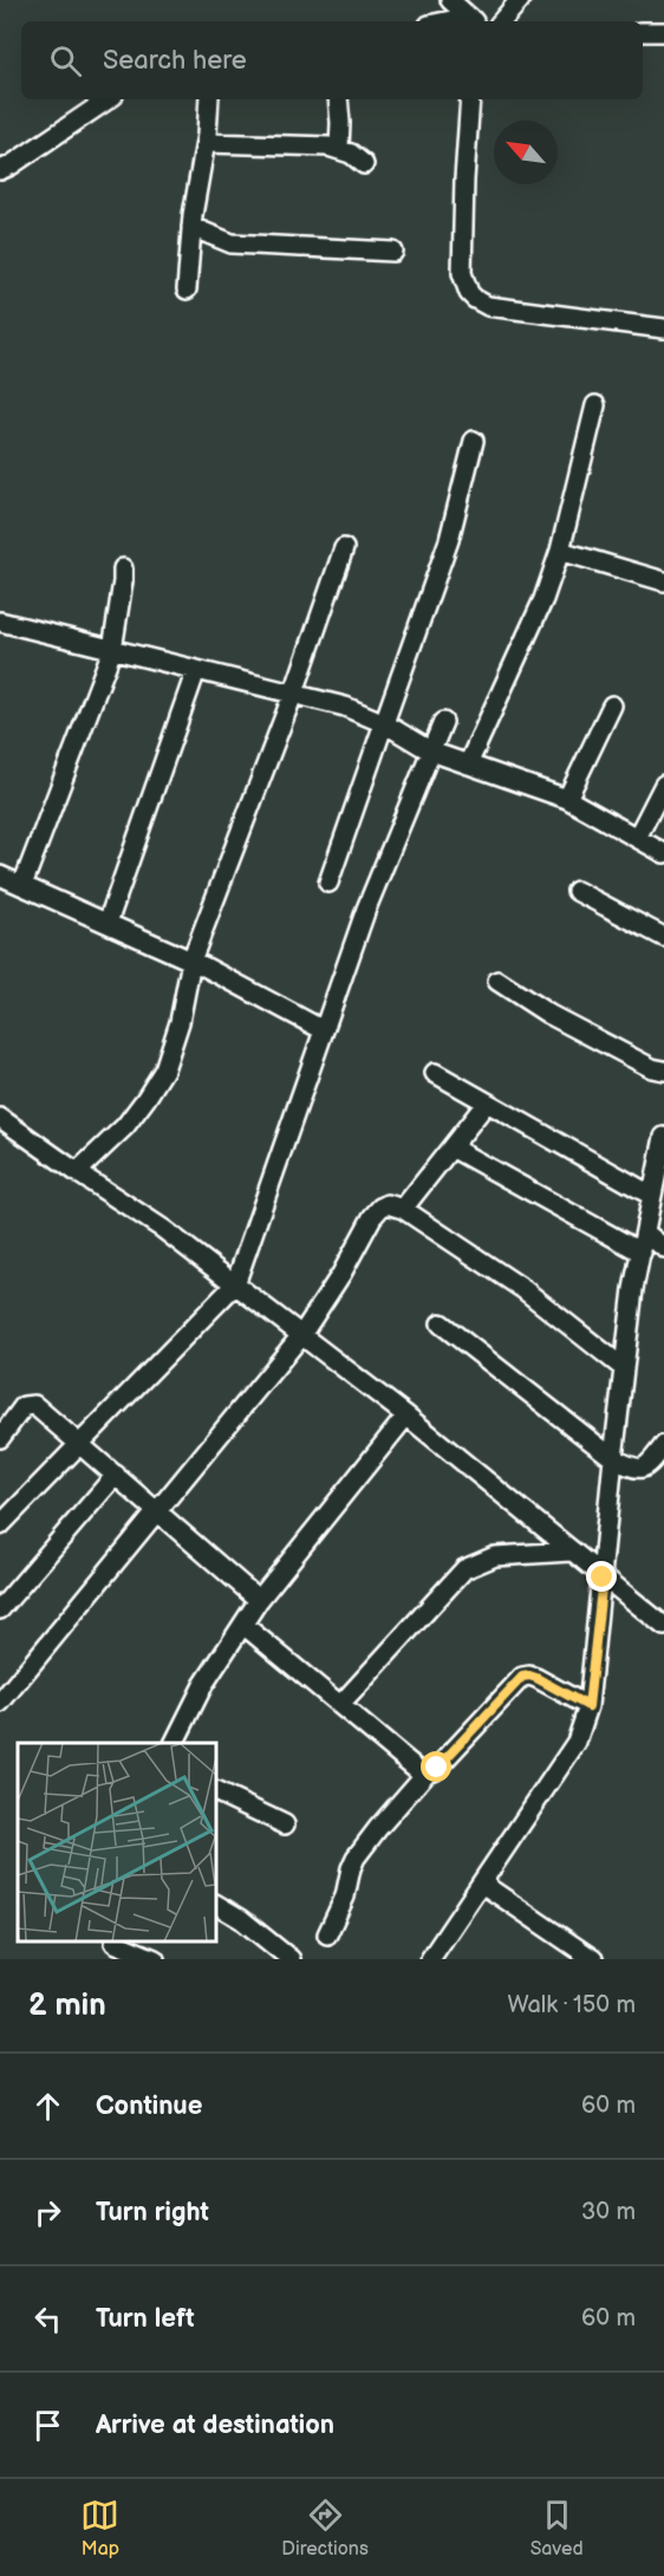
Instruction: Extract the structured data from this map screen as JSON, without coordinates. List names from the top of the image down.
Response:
{
  "north": "top left",
  "page": {
    "search": "Search here",
    "heading": ["2 min", "Walk · 150 m"],
    "list": [
      ["Continue", "60 m"],
      ["Turn right", "30 m"],
      ["Turn left", "60 m"],
      "Arrive at destination"
    ],
    "nav": ["Map", "Directions", "Saved"]
  }
}
